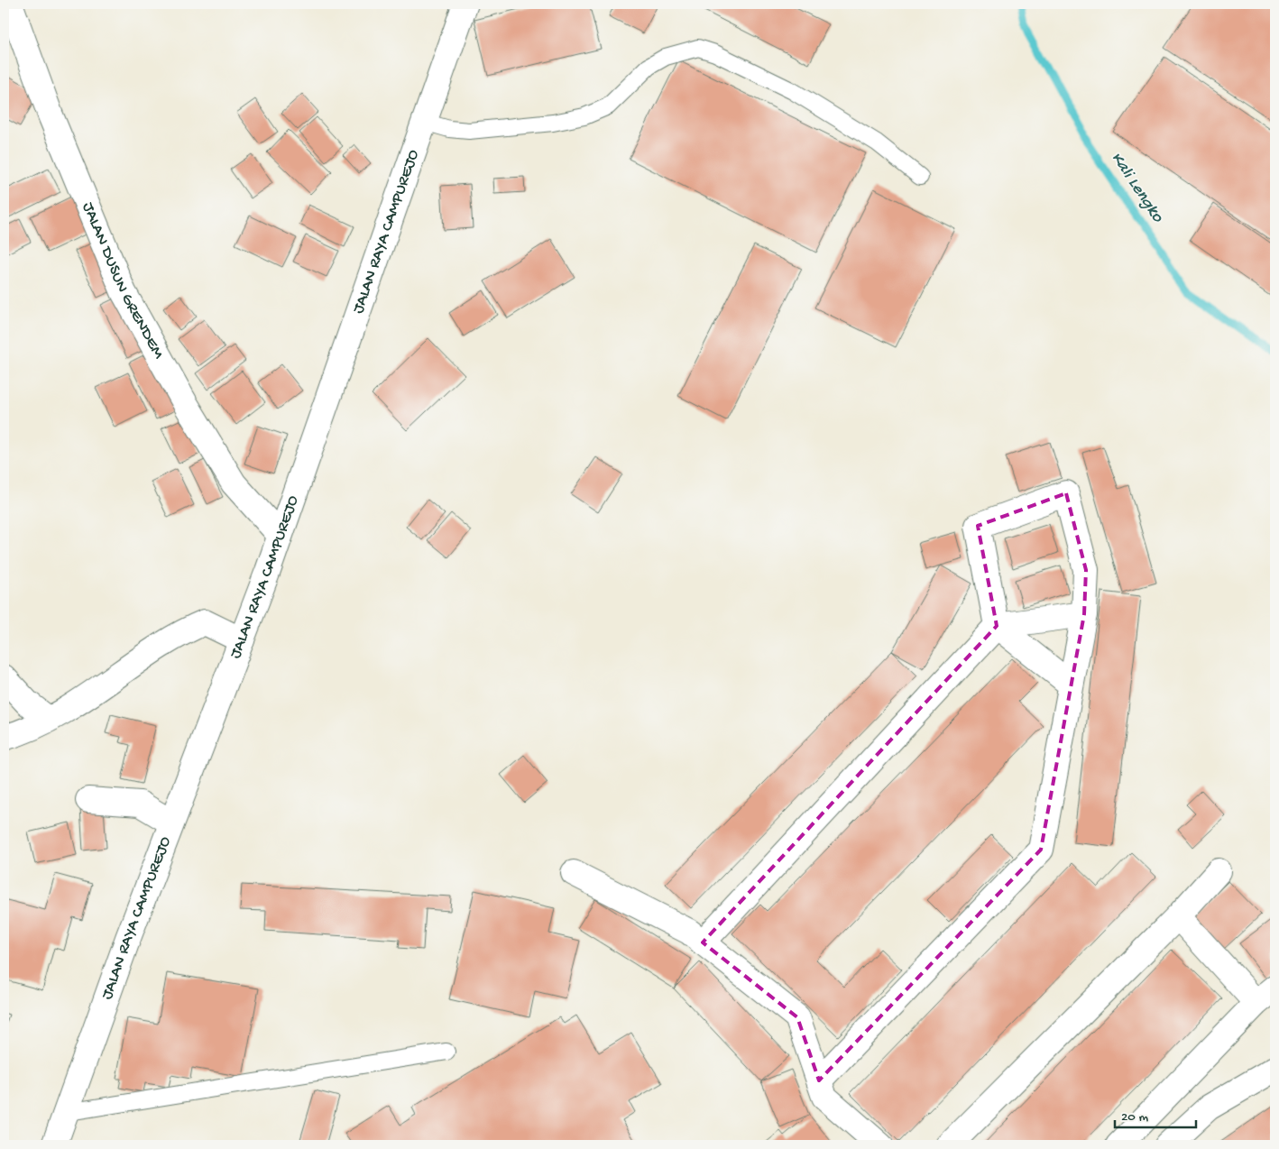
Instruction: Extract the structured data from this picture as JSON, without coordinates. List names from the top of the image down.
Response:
{
  "streets": {
    "street": ["JALAN RAYA CAMPUREJO", "JALAN DUSUN GRENDEM"]
  },
  "crossings": [
    ["JALAN RAYA CAMPUREJO", "JALAN DUSUN GRENDEM"]
  ],
  "water": ["Kali Lengko"],
  "scale_bar": "20 m"
}
